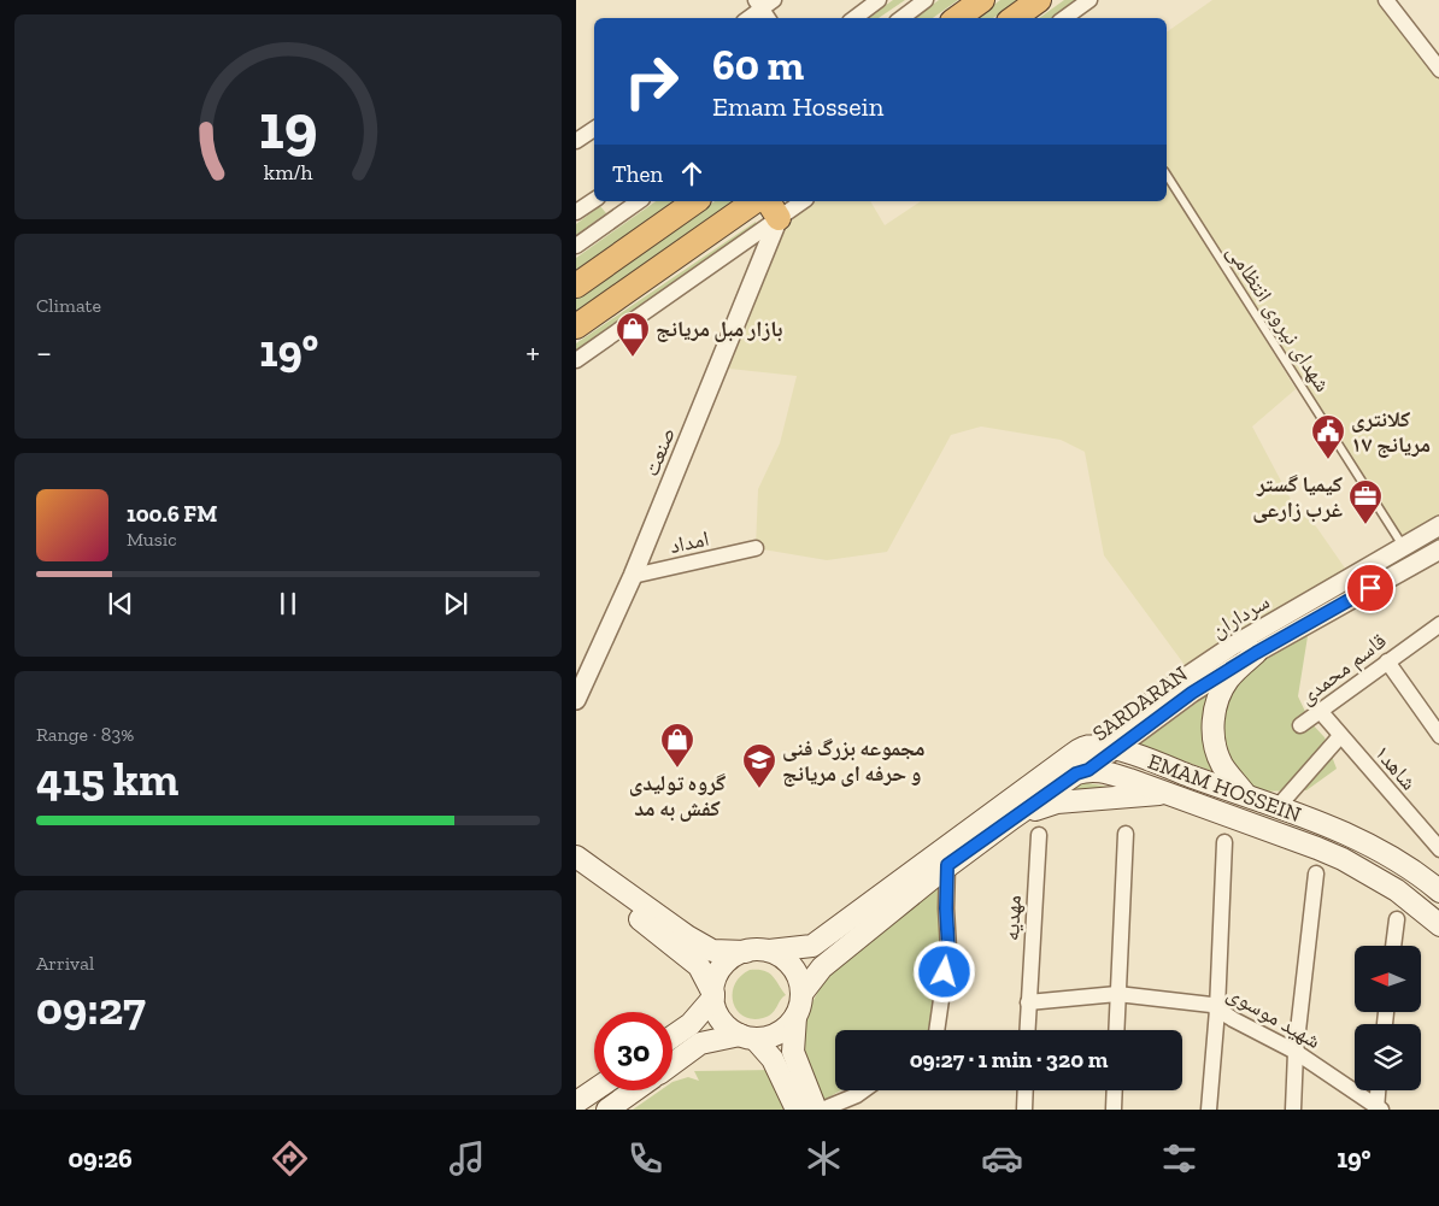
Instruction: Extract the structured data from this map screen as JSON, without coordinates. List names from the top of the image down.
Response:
{
  "streets": {
    "main road": ["EMAM HOSSEIN"],
    "street": [
      "صنعت",
      "امداد",
      "سرداران",
      "قاسم محمدی",
      "SARDARAN",
      "شاهد۱",
      "مهدیه",
      "شهید موسوی"
    ],
    "lane": ["شهدای نیروی انتظامی"]
  },
  "crossings": [
    ["شهدای نیروی انتظامی", "سرداران"],
    ["صنعت", "امداد"],
    ["سرداران", "EMAM HOSSEIN"],
    ["قاسم محمدی", "شاهد۱"],
    ["SARDARAN", "EMAM HOSSEIN"],
    ["مهدیه", "شهید موسوی"]
  ],
  "places": {
    "shop": ["بازار مبل مریانج", "گروه تولیدی کفش به مد"],
    "public building": ["کلانتری ۱۷ مریانج"],
    "office": ["کیمیا گستر غرب زارعی"],
    "school or university": ["مجموعه بزرگ فنی و حرفه ای مریانج"]
  },
  "north": "left",
  "page": {
    "turn": ["60 m", "Emam Hossein"],
    "then": "Then",
    "tile": [
      "Climate",
      ["Range · 83%", "415 km"],
      ["Arrival", "09:27"]
    ],
    "heat": ["−", "19°", "+"],
    "song": ["100.6 FM", "Music"],
    "limit": "30",
    "trip": "09:27 · 1 min · 320 m",
    "tabs": ["09:26", "19°"],
    "gauge": ["19", "km/h"]
  }
}
